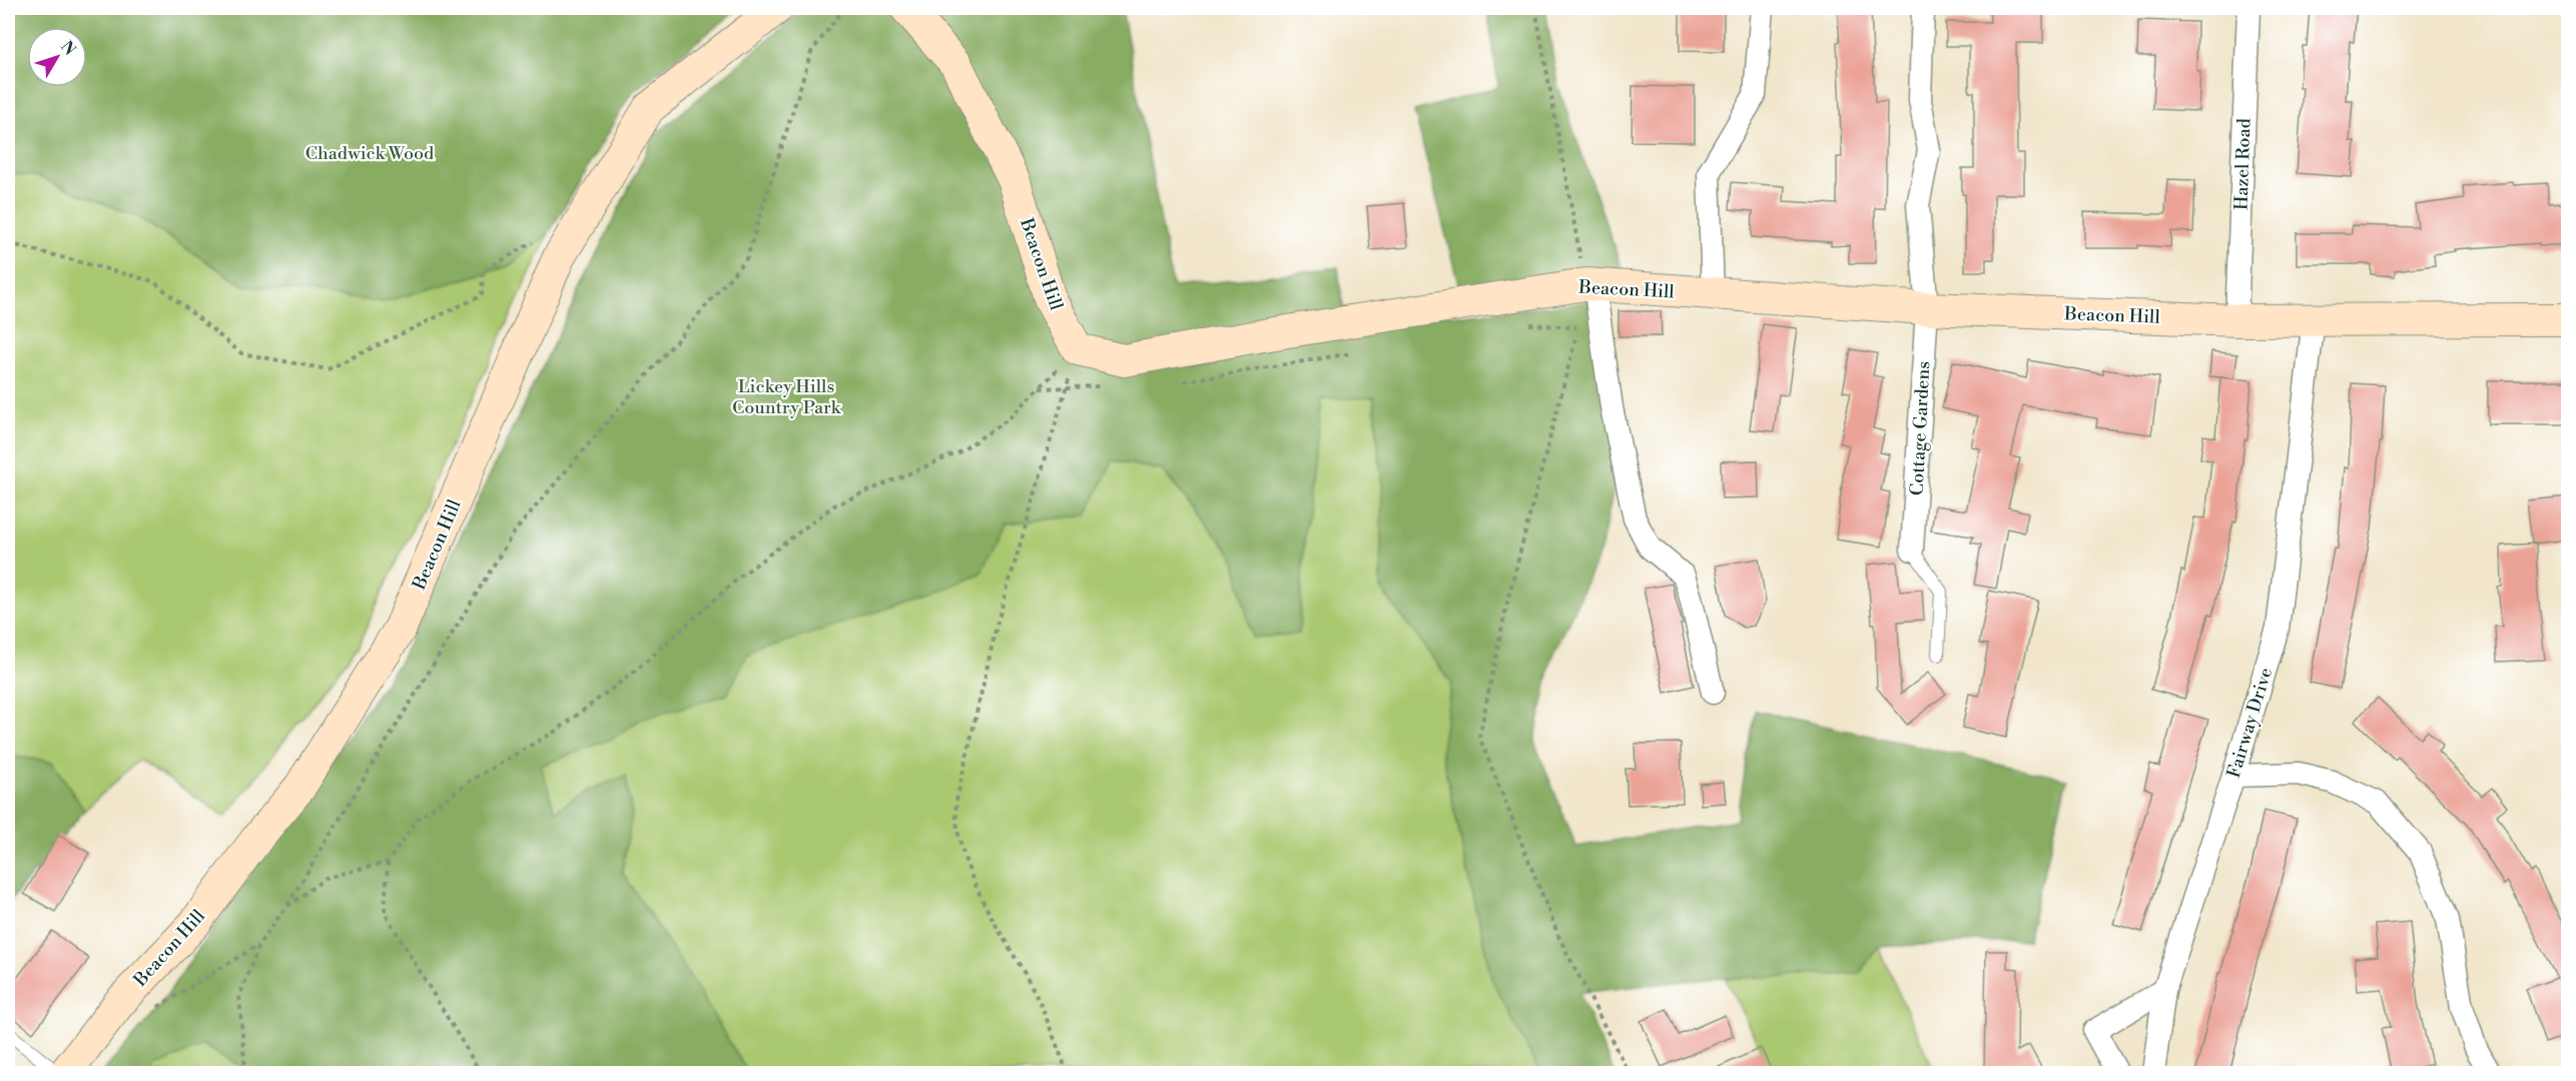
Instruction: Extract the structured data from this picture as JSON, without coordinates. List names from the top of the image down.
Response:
{
  "streets": {
    "street": [
      "Hazel Road",
      "Beacon Hill",
      "Cottage Gardens",
      "Fairway Drive"
    ]
  },
  "crossings": [
    ["Hazel Road", "Beacon Hill"],
    ["Beacon Hill", "Cottage Gardens"],
    ["Beacon Hill", "Fairway Drive"]
  ],
  "parks": ["Chadwick Wood", "Lickey Hills Country Park"],
  "north": "top right"
}
